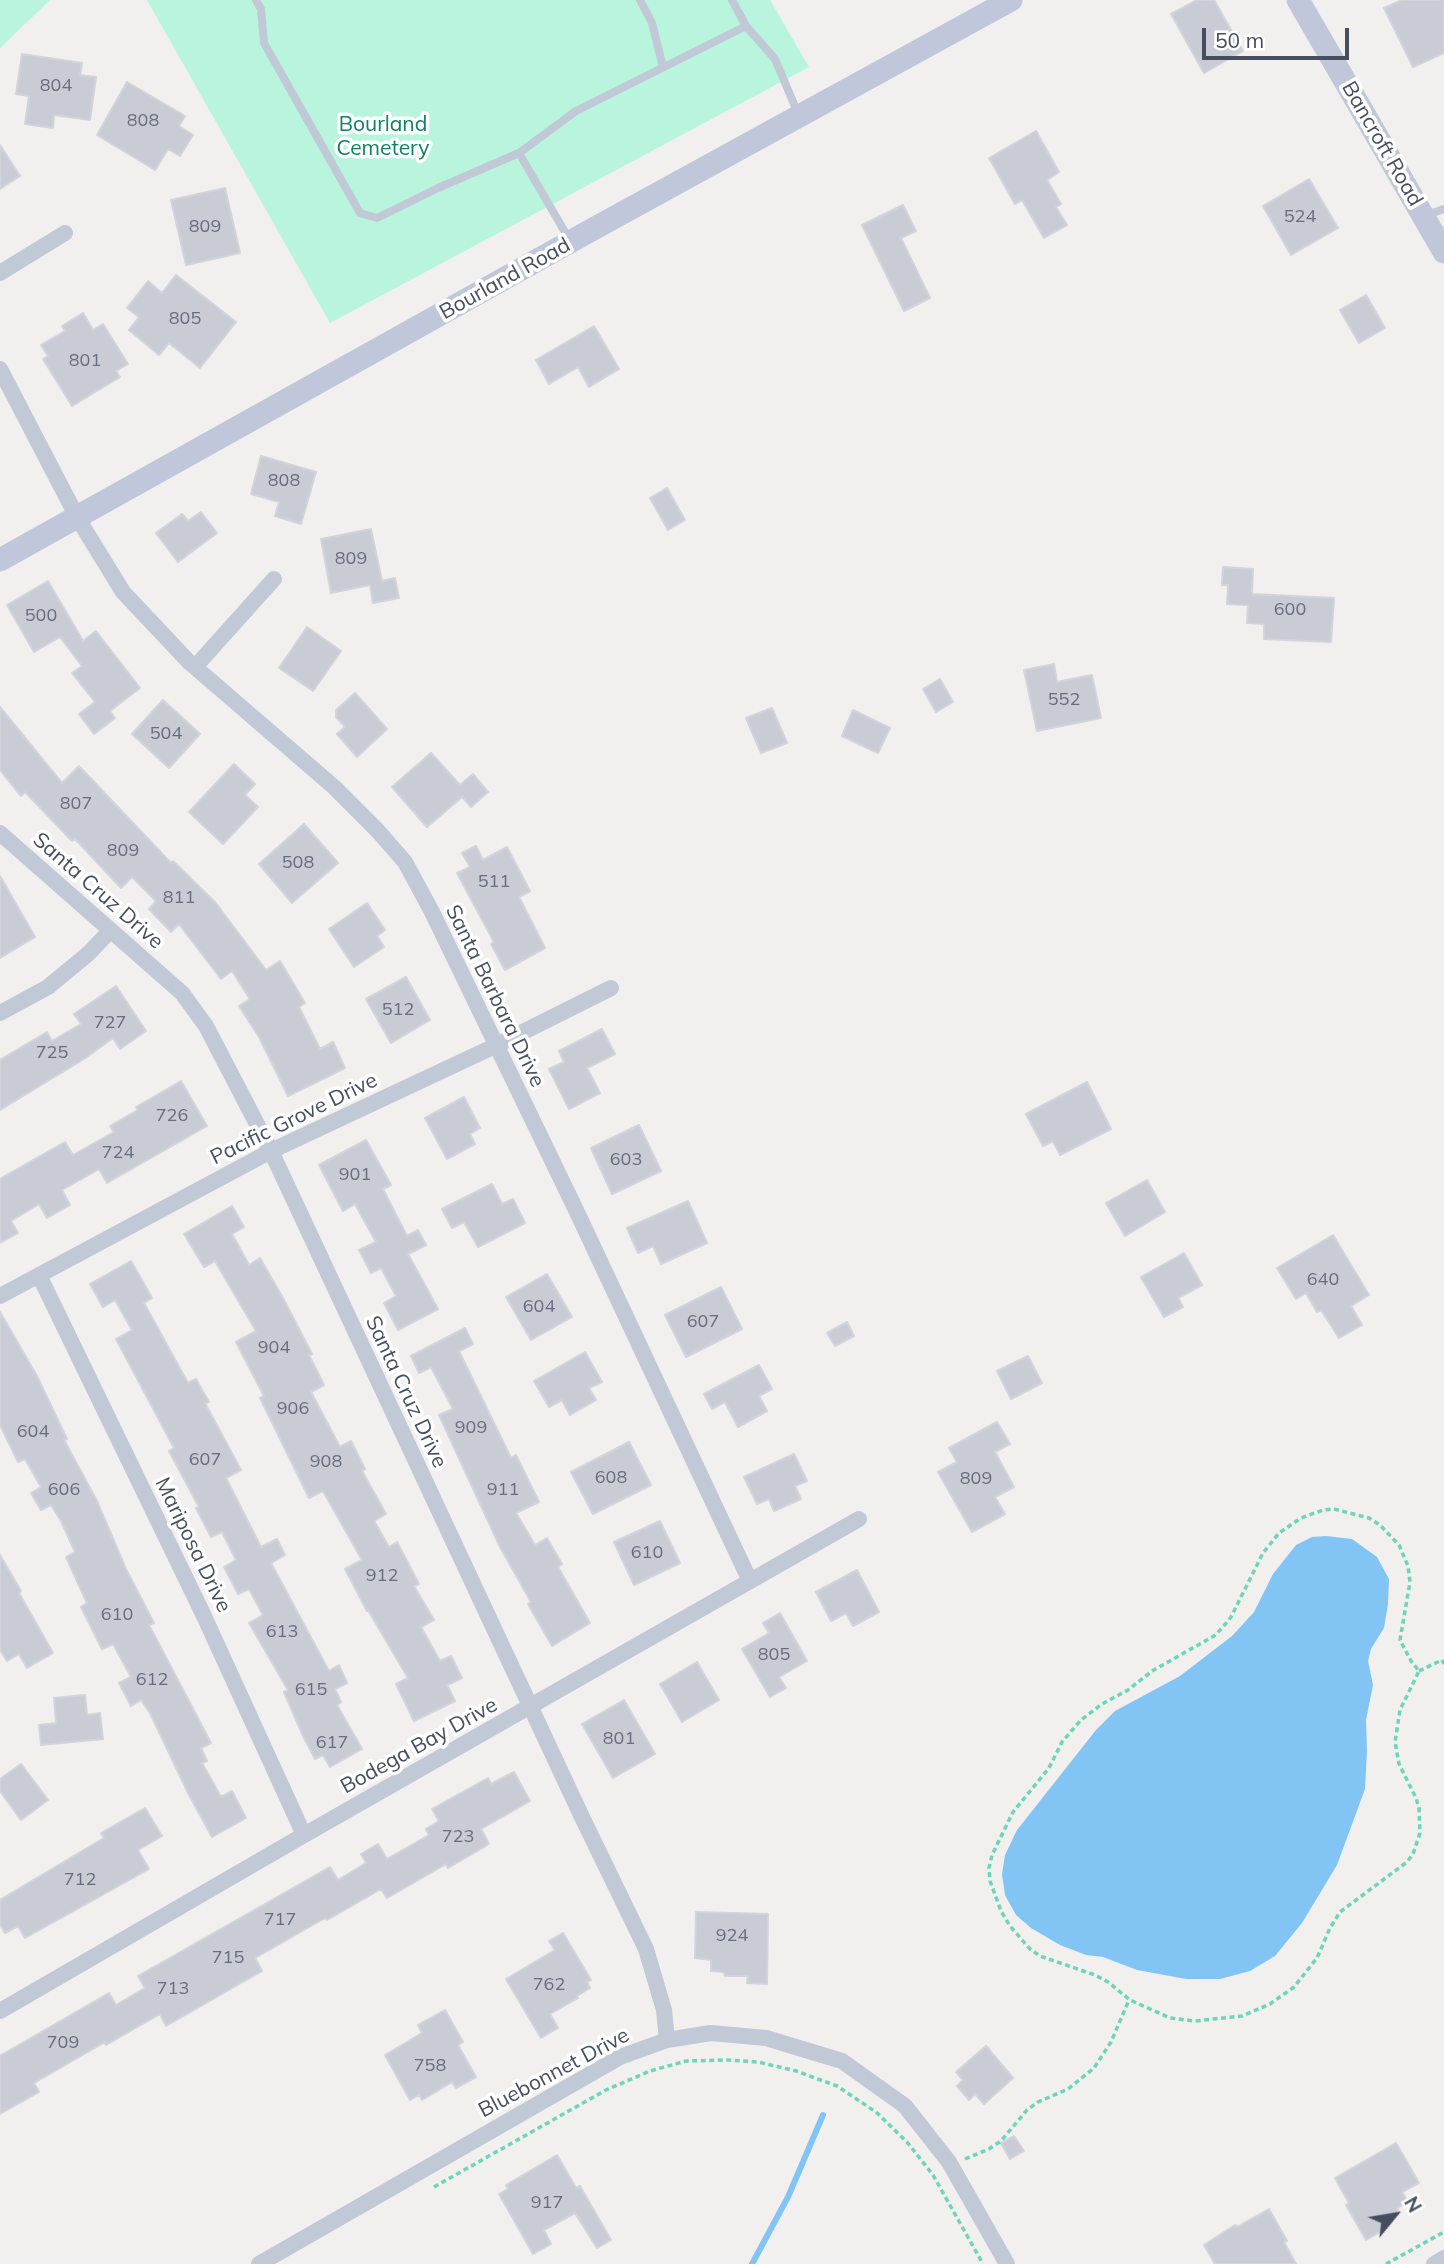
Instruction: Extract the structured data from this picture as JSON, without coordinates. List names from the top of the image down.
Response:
{
  "streets": {
    "main road": ["Bancroft Road", "Bourland Road"],
    "street": [
      "Santa Cruz Drive",
      "Santa Barbara Drive",
      "Pacific Grove Drive",
      "Mariposa Drive",
      "Bodega Bay Drive",
      "Bluebonnet Drive"
    ]
  },
  "crossings": [
    ["Bourland Road", "Santa Barbara Drive"],
    ["Santa Cruz Drive", "Pacific Grove Drive"],
    ["Santa Cruz Drive", "Bodega Bay Drive"],
    ["Santa Cruz Drive", "Bluebonnet Drive"],
    ["Santa Barbara Drive", "Pacific Grove Drive"],
    ["Santa Barbara Drive", "Bodega Bay Drive"],
    ["Pacific Grove Drive", "Mariposa Drive"],
    ["Mariposa Drive", "Bodega Bay Drive"]
  ],
  "parks": ["Bourland Cemetery"],
  "house_numbers": [
    "804",
    "808",
    "524",
    "809",
    "805",
    "801",
    "808",
    "809",
    "600",
    "500",
    "552",
    "504",
    "807",
    "809",
    "508",
    "511",
    "811",
    "512",
    "727",
    "725",
    "726",
    "724",
    "603",
    "901",
    "640",
    "604",
    "607",
    "904",
    "906",
    "909",
    "604",
    "607",
    "908",
    "608",
    "809",
    "606",
    "911",
    "610",
    "912",
    "610",
    "613",
    "805",
    "612",
    "615",
    "801",
    "617",
    "723",
    "712",
    "717",
    "924",
    "715",
    "762",
    "713",
    "709",
    "758",
    "917"
  ],
  "scale_bar": "50 m",
  "north": "top right"
}
